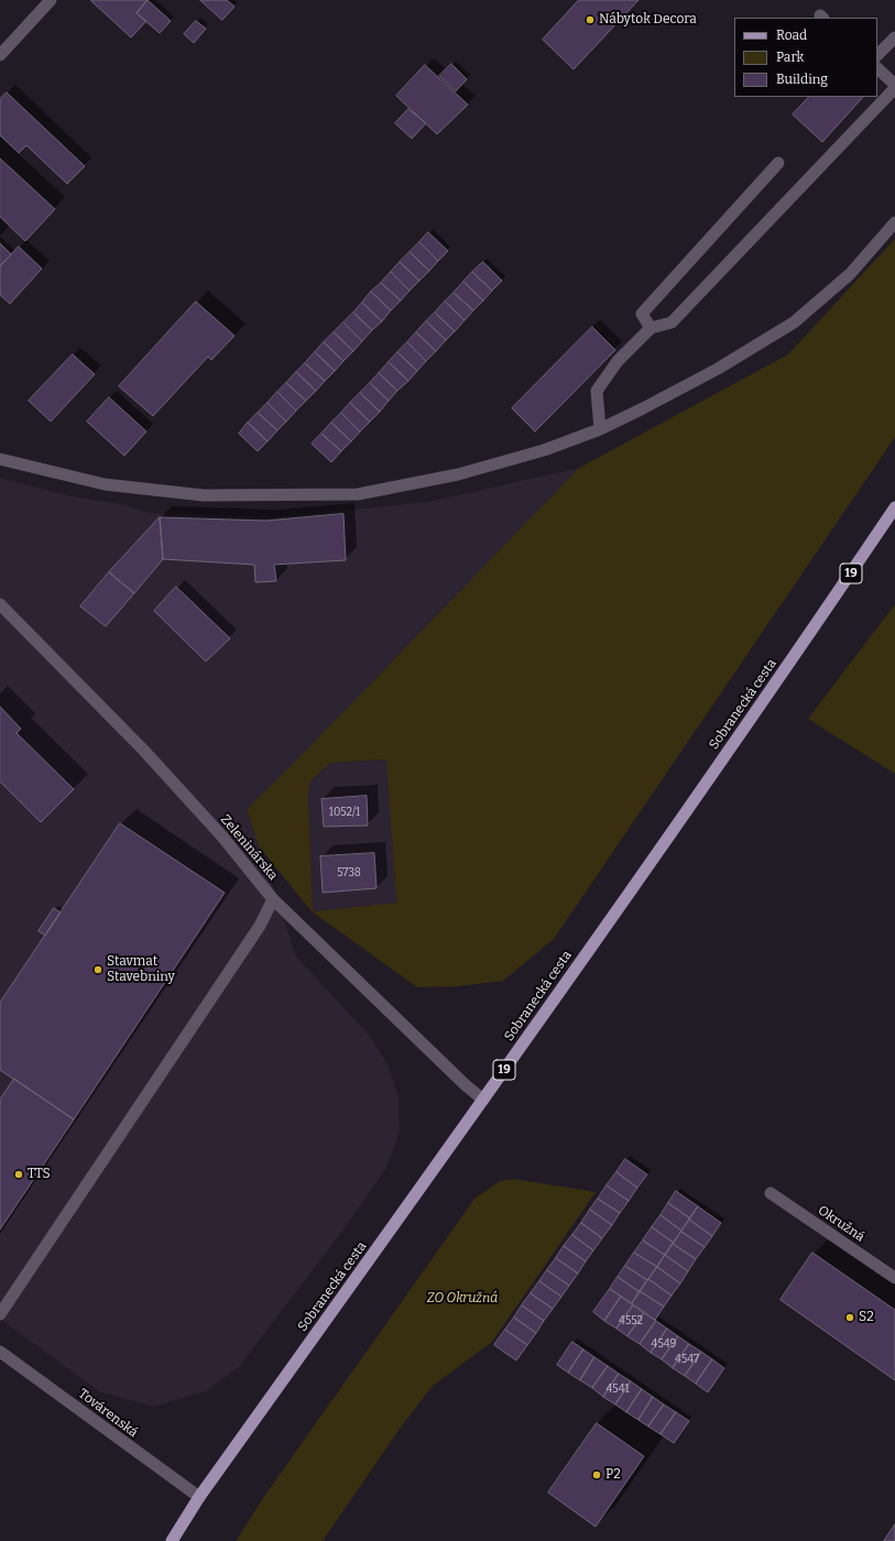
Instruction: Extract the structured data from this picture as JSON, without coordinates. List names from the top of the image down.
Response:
{
  "streets": {
    "main road": ["19", "Sobranecká cesta"],
    "street": ["Zeleninárska", "Okružná", "Továrenská"]
  },
  "crossings": [
    ["Sobranecká cesta", "Zeleninárska"],
    ["Sobranecká cesta", "Továrenská"]
  ],
  "parks": ["ZO Okružná"],
  "places": [
    "Nábytok Decora",
    "Stavmat Stavebniny",
    "TTS",
    "S2",
    "P2"
  ],
  "house_numbers": [
    "1052/1",
    "5738",
    "4552",
    "4549",
    "4547",
    "4541"
  ],
  "legend": ["Road", "Park", "Building"]
}
